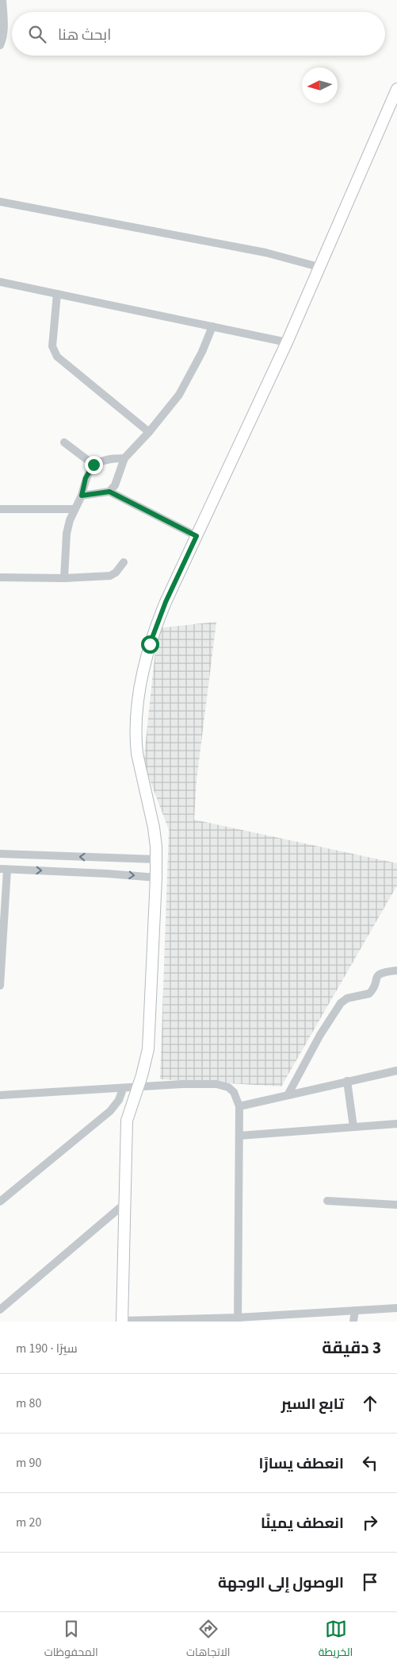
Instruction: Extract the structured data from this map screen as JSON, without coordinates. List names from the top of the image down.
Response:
{
  "north": "left",
  "page": {
    "search": "ابحث هنا",
    "heading": ["3 دقيقة", "سيرًا · 190 m"],
    "list": [
      ["تابع السير", "80 m"],
      ["انعطف يسارًا", "90 m"],
      ["انعطف يمينًا", "20 m"],
      "الوصول إلى الوجهة"
    ],
    "nav": ["الخريطة", "الاتجاهات", "المحفوظات"]
  }
}
